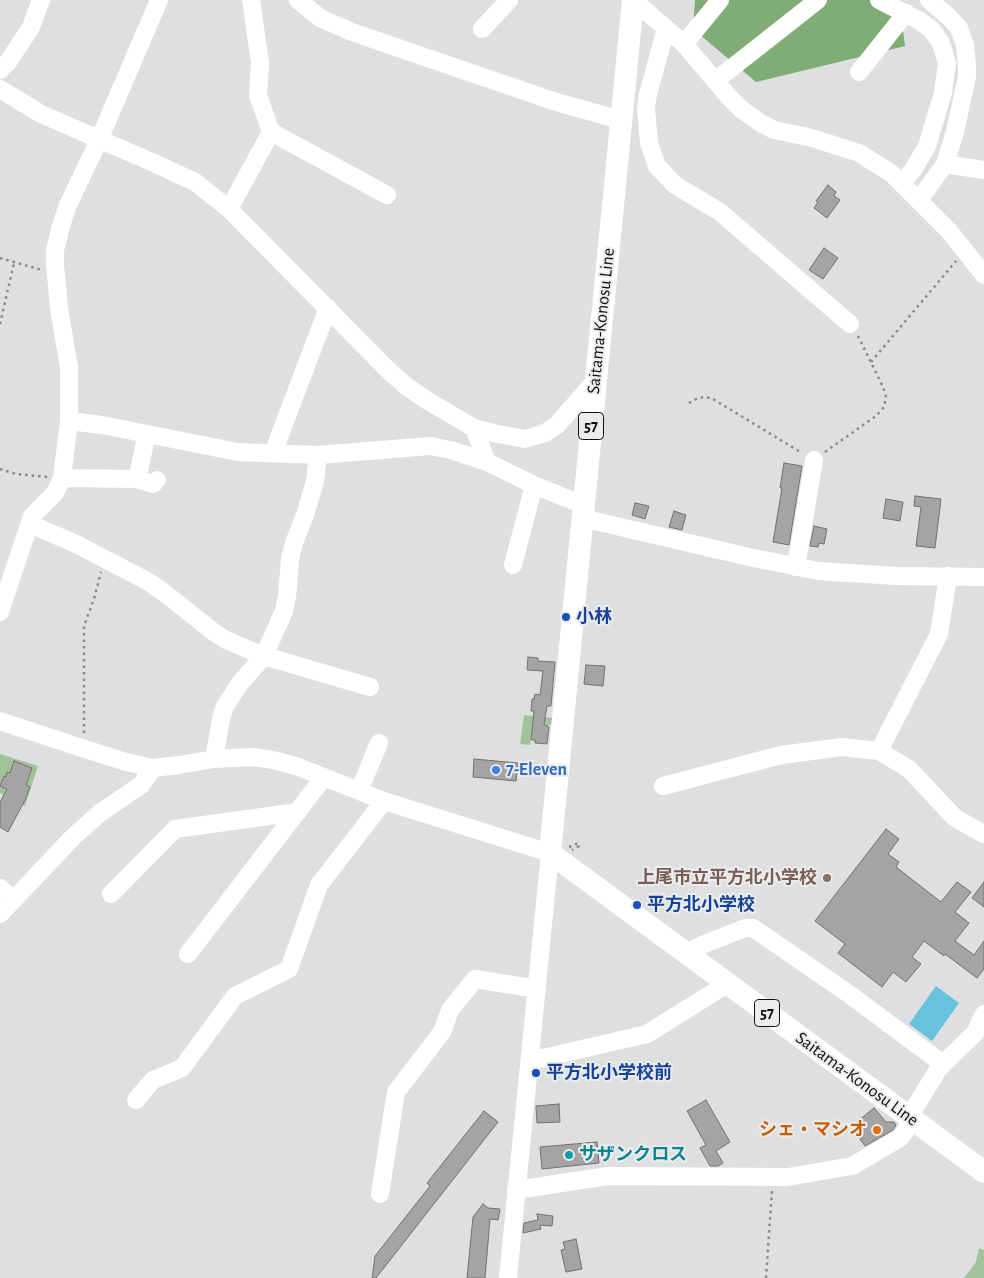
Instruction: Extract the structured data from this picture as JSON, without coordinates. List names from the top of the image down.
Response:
{
  "streets": {
    "main road": ["Saitama-Konosu Line", "57"]
  },
  "places": [
    "小林",
    "7-Eleven",
    "上尾市立平方北小学校",
    "平方北小学校",
    "平方北小学校前",
    "シェ・マシオ",
    "サザンクロス"
  ]
}
